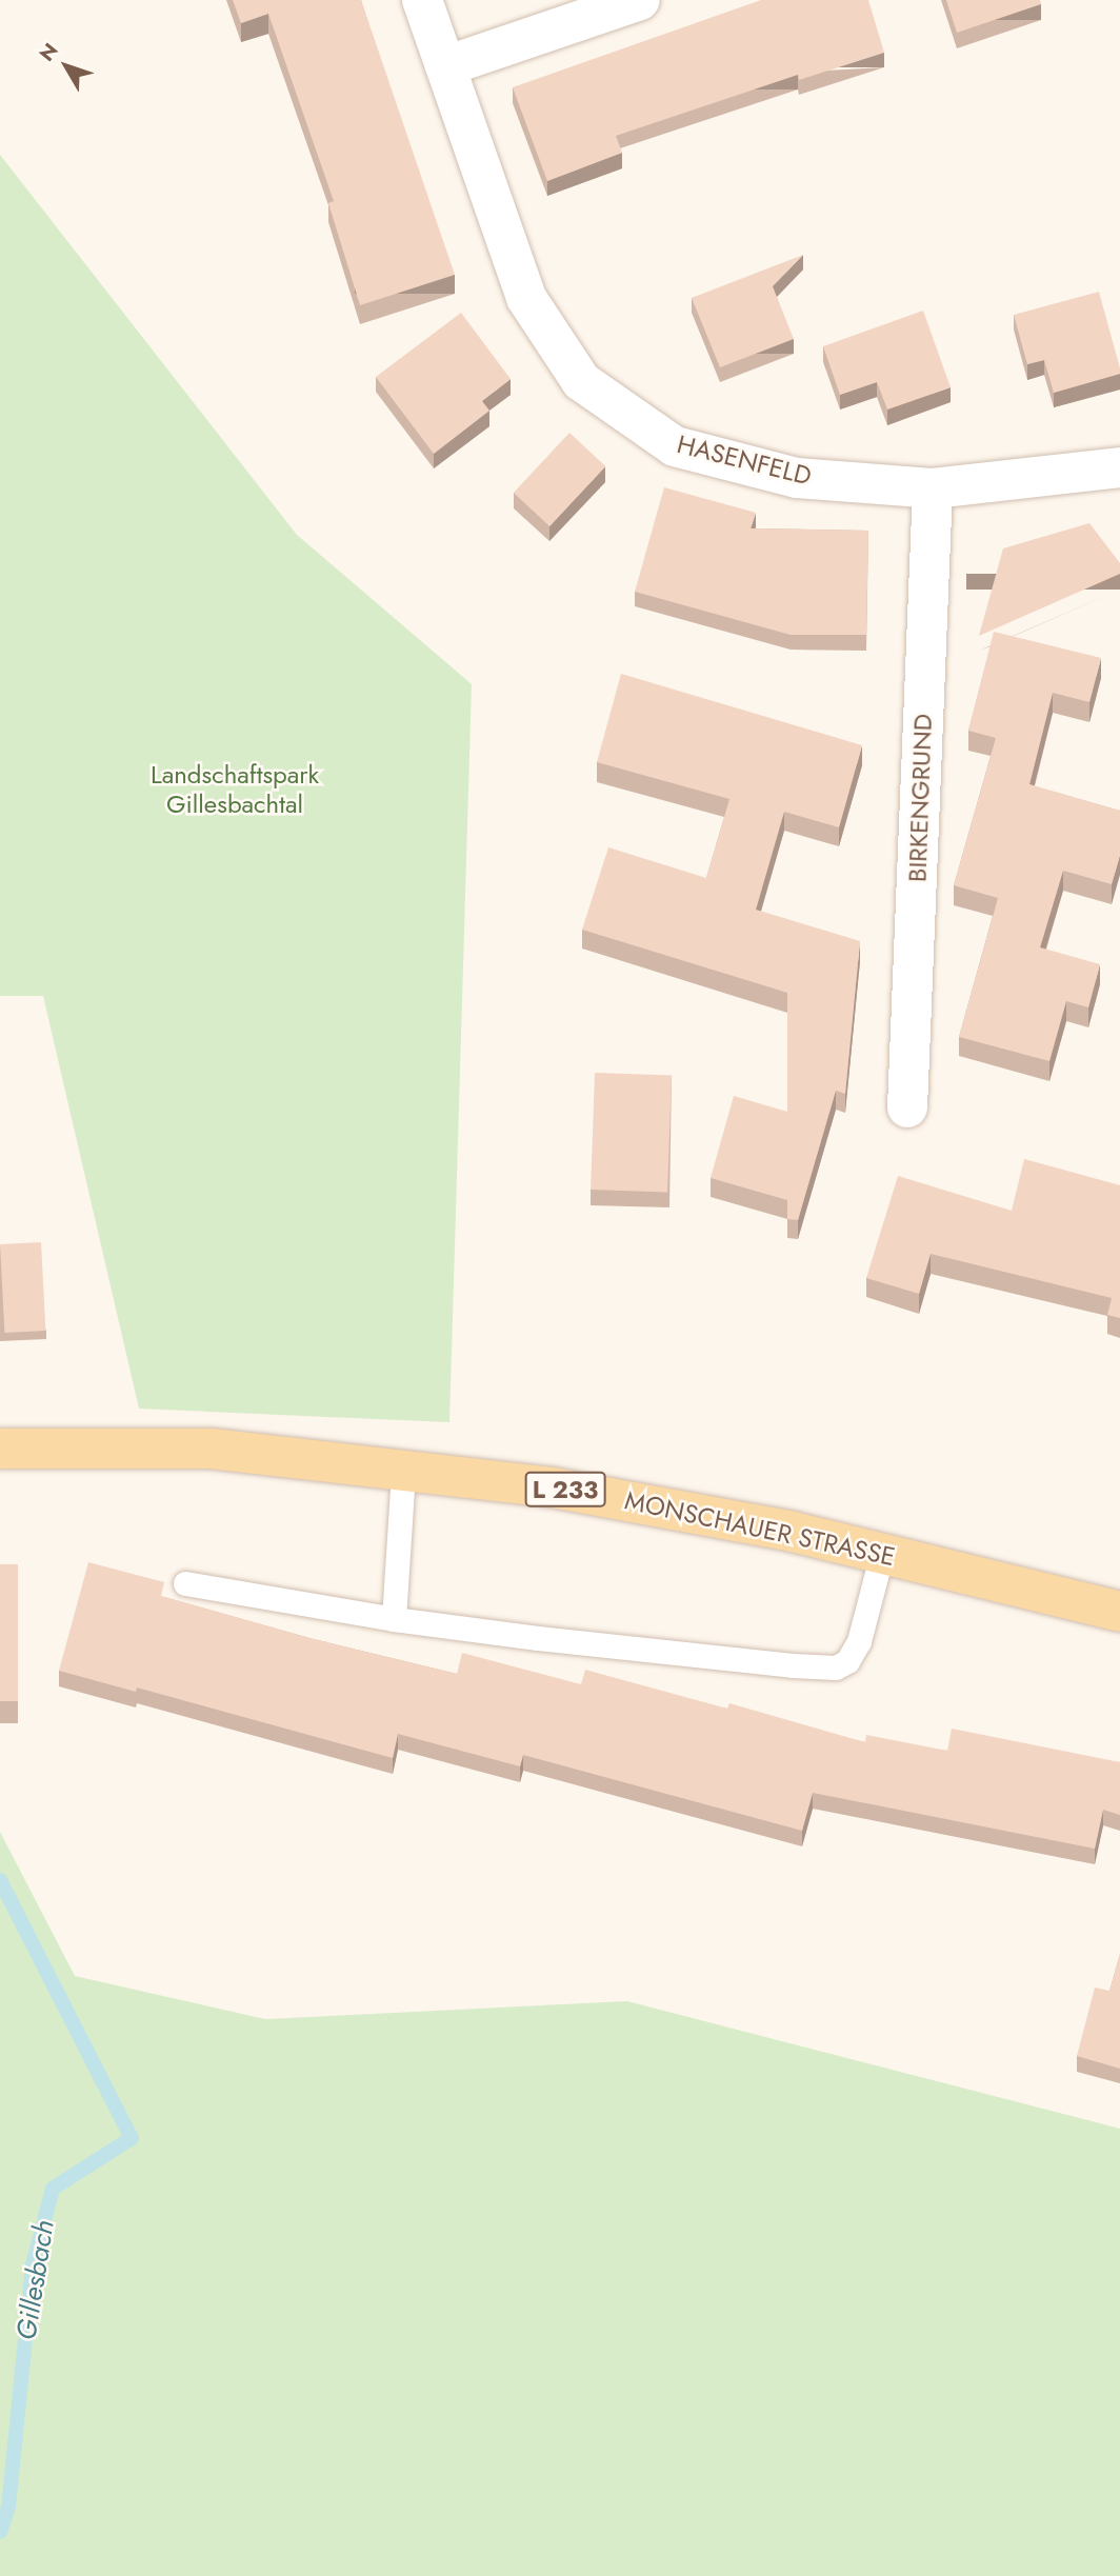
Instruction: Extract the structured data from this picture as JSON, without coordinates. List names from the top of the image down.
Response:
{
  "streets": {
    "main road": ["L 233", "MONSCHAUER STRASSE"],
    "street": ["HASENFELD", "BIRKENGRUND"]
  },
  "crossings": [
    ["HASENFELD", "BIRKENGRUND"]
  ],
  "water": ["Gillesbach"],
  "parks": ["Landschaftspark Gillesbachtal"],
  "north": "top left"
}
